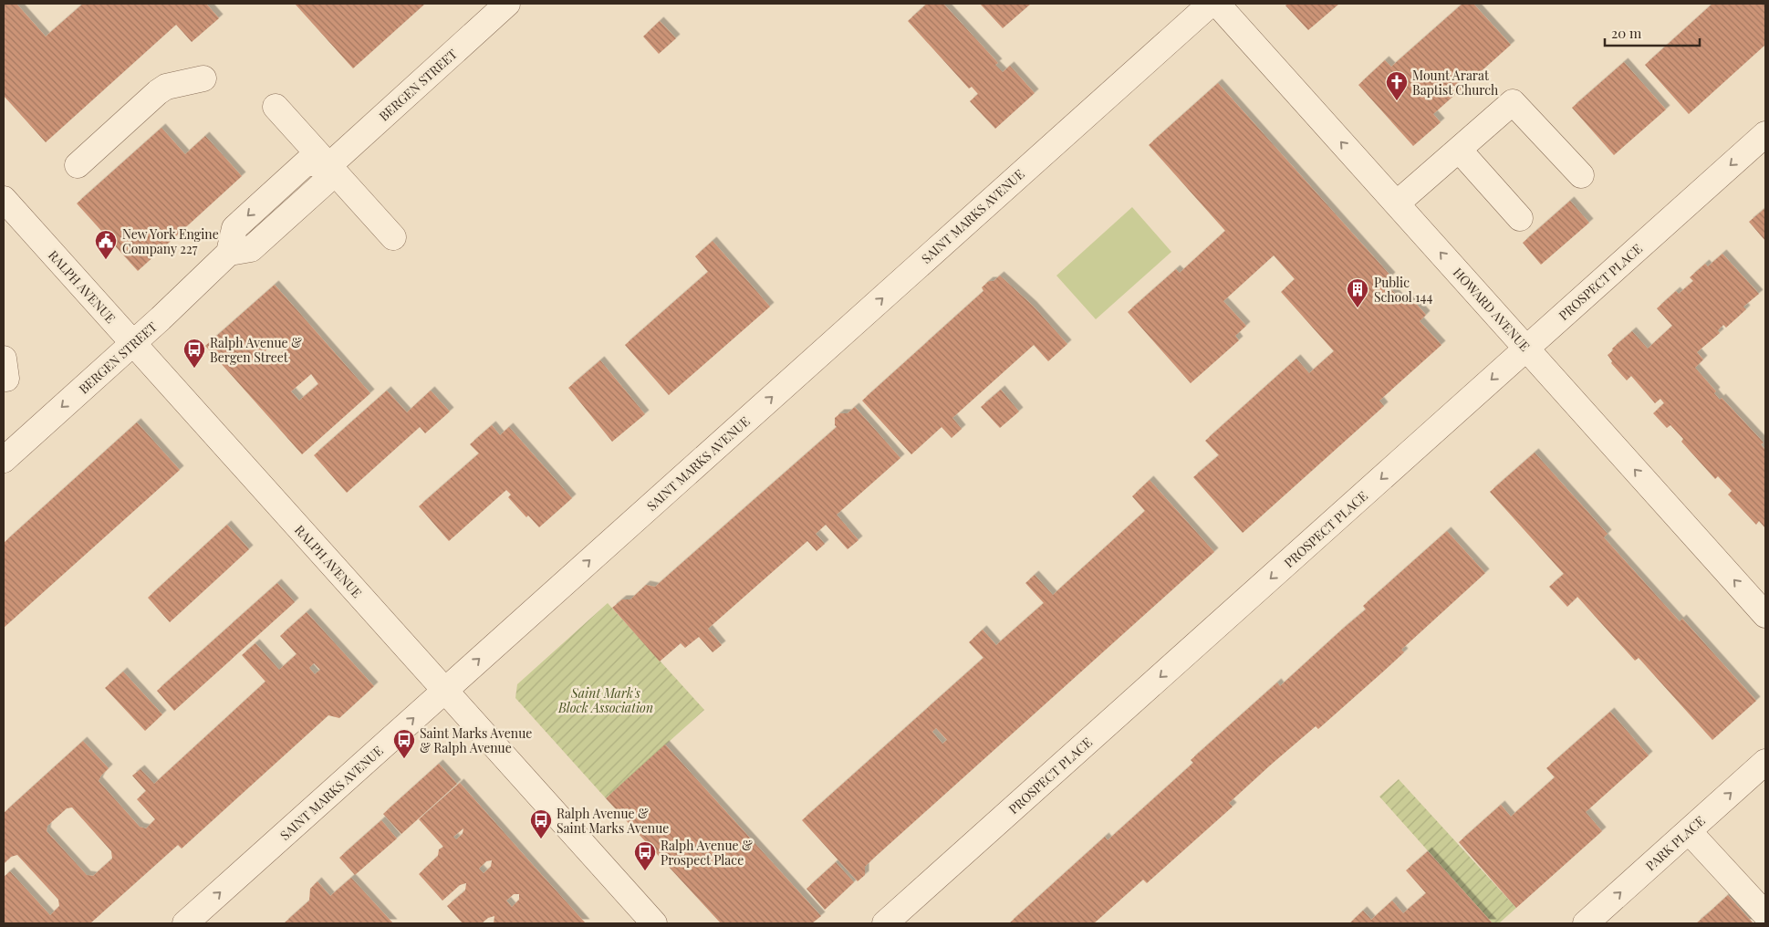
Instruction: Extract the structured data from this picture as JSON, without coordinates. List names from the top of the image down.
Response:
{
  "streets": {
    "street": [
      "BERGEN STREET",
      "SAINT MARKS AVENUE",
      "PROSPECT PLACE",
      "RALPH AVENUE",
      "HOWARD AVENUE",
      "PARK PLACE"
    ]
  },
  "crossings": [
    ["BERGEN STREET", "RALPH AVENUE"],
    ["SAINT MARKS AVENUE", "RALPH AVENUE"],
    ["PROSPECT PLACE", "HOWARD AVENUE"]
  ],
  "one_way": [
    "SAINT MARKS AVENUE",
    "PROSPECT PLACE",
    "HOWARD AVENUE",
    "PARK PLACE"
  ],
  "parks": ["Saint Mark's Block Association"],
  "places": {
    "church": ["Mount Ararat Baptist Church"],
    "public building": ["New York Engine Company 227"],
    "building": ["Public School 144"],
    "bus stop": [
      "Ralph Avenue & Bergen Street",
      "Saint Marks Avenue & Ralph Avenue",
      "Ralph Avenue & Saint Marks Avenue",
      "Ralph Avenue & Prospect Place"
    ]
  },
  "scale_bar": "20 m"
}
